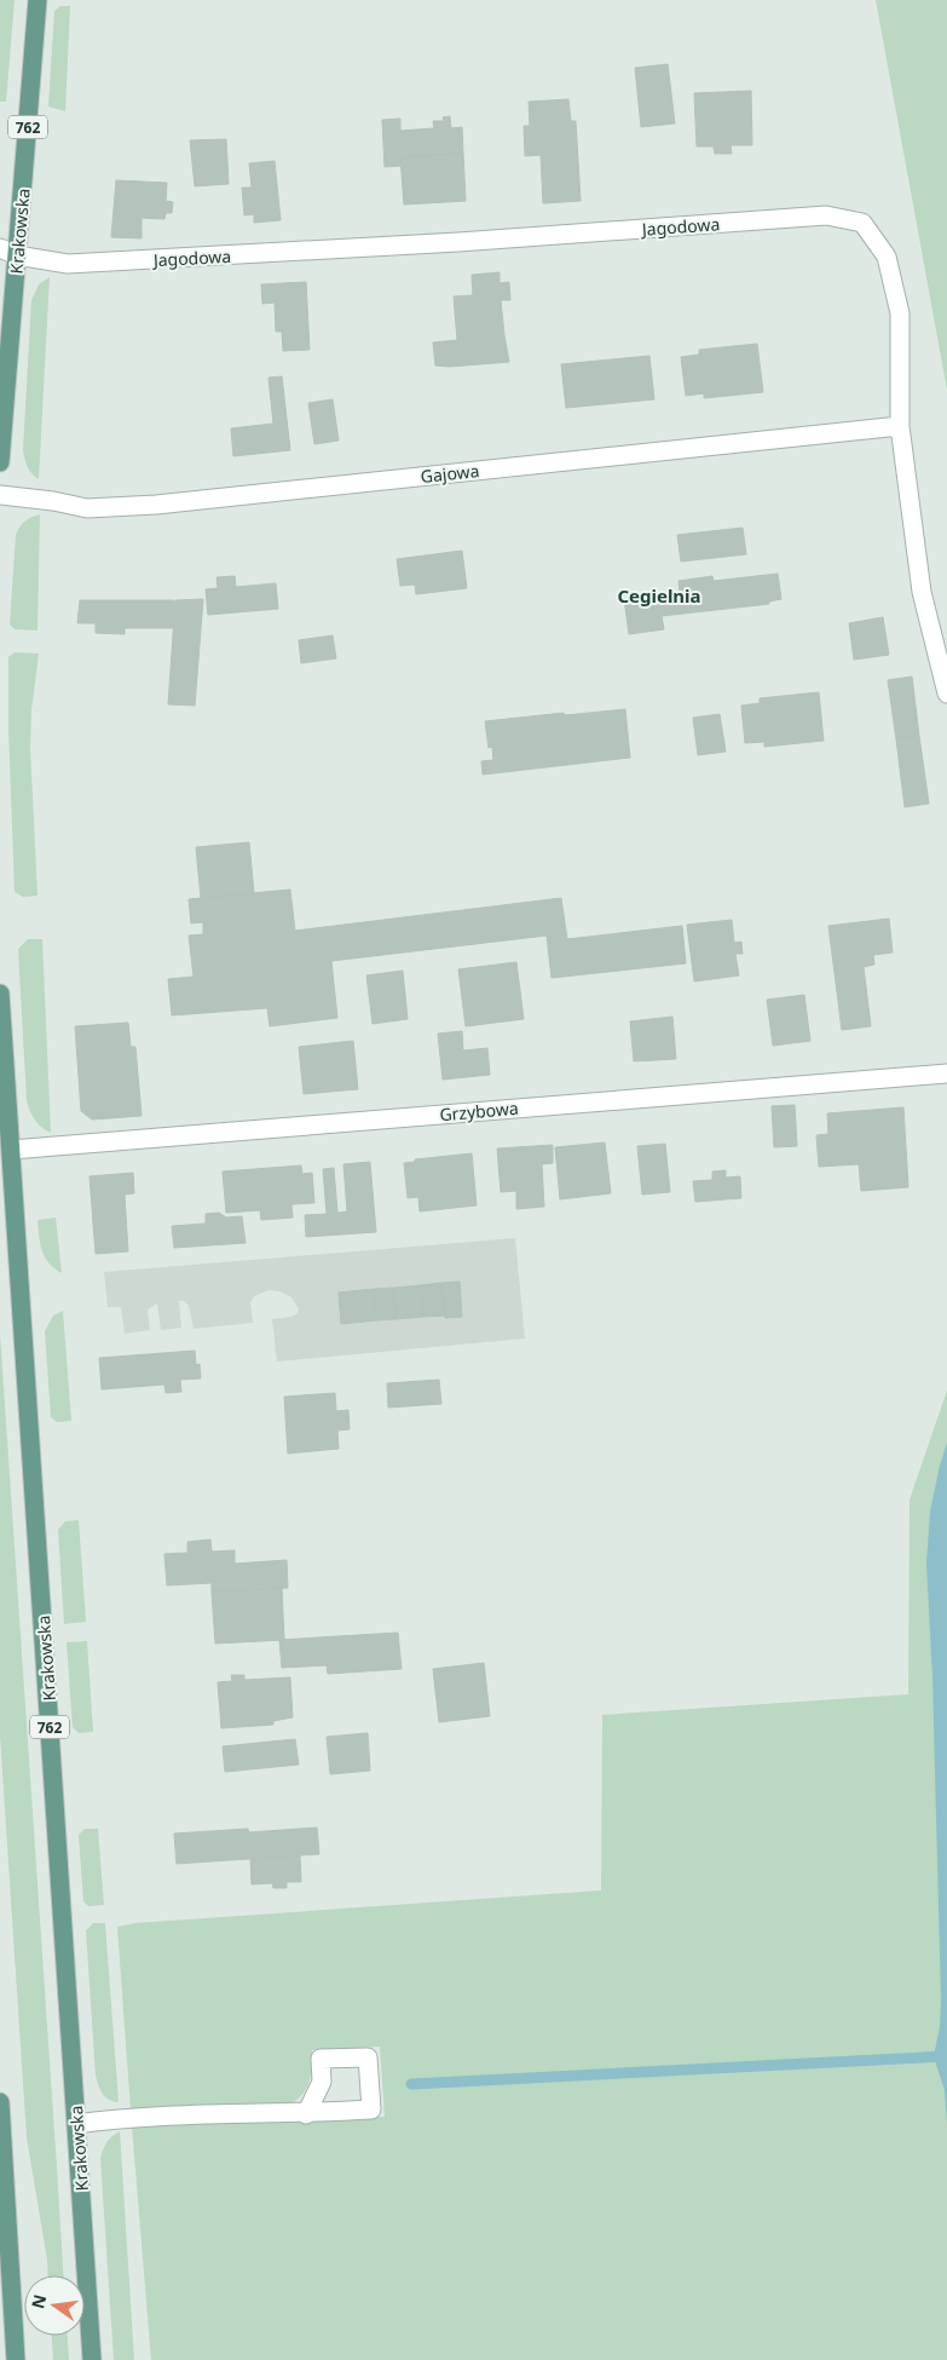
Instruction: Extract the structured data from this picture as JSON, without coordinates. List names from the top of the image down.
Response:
{
  "streets": {
    "main road": ["762", "Krakowska"],
    "street": ["Jagodowa", "Gajowa", "Grzybowa"]
  },
  "crossings": [
    ["Jagodowa", "Krakowska"],
    ["Jagodowa", "Gajowa"],
    ["Krakowska", "Grzybowa"]
  ],
  "districts": ["Cegielnia"],
  "north": "left"
}
